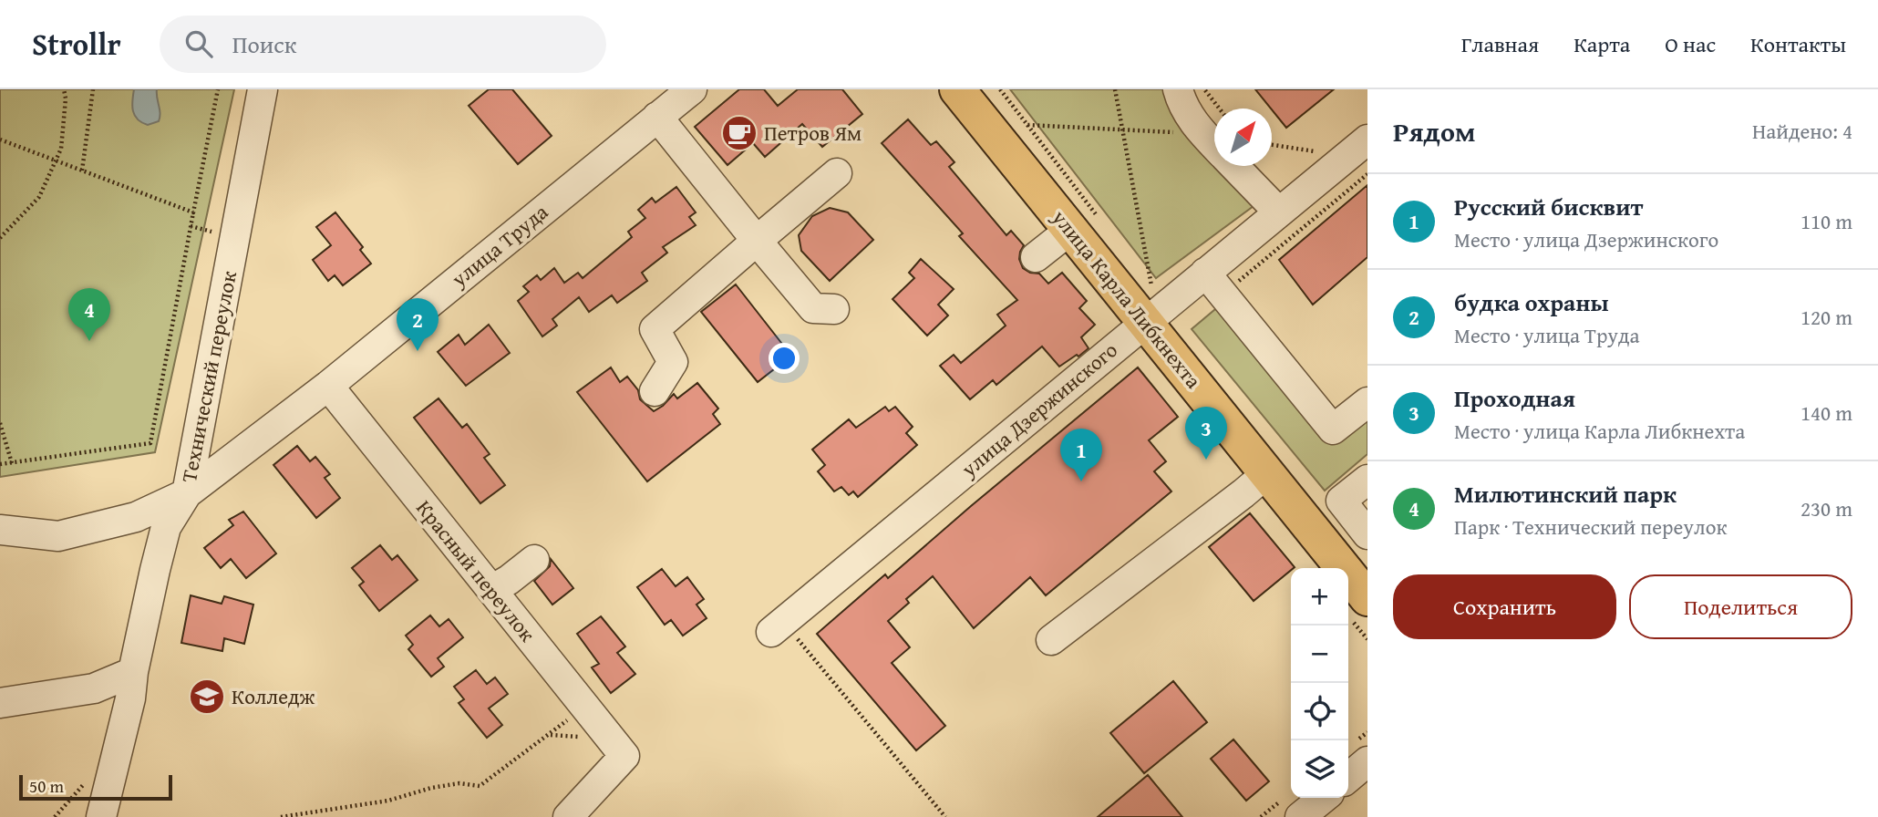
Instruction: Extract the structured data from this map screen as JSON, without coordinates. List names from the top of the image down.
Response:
{
  "streets": {
    "main road": ["улица Карла Либкнехта"],
    "street": [
      "улица Труда",
      "Технический переулок",
      "улица Дзержинского",
      "Красный переулок"
    ]
  },
  "crossings": [
    ["улица Труда", "Технический переулок"],
    ["улица Труда", "Красный переулок"],
    ["улица Карла Либкнехта", "улица Дзержинского"]
  ],
  "places": {
    "cafe": ["Петров Ям"],
    "school or university": ["Колледж"]
  },
  "scale_bar": "50 m",
  "north": "top right",
  "page": {
    "header": "Strollr",
    "search": "Поиск",
    "nav": [
      "Главная",
      "Карта",
      "О нас",
      "Контакты"
    ],
    "heading": ["Рядом", "Найдено: 4"],
    "list": [
      {
        "mark": "1",
        "name": "Русский бисквит",
        "note": "Место · улица Дзержинского",
        "value": "110 m"
      },
      {
        "mark": "2",
        "name": "будка охраны",
        "note": "Место · улица Труда",
        "value": "120 m"
      },
      {
        "mark": "3",
        "name": "Проходная",
        "note": "Место · улица Карла Либкнехта",
        "value": "140 m"
      },
      {
        "mark": "4",
        "name": "Милютинский парк",
        "note": "Парк · Технический переулок",
        "value": "230 m"
      }
    ],
    "pins": [
      "4",
      "2",
      "3",
      "1"
    ],
    "buttons": ["Сохранить", "Поделиться"],
    "map_buttons": ["+", "−"],
    "scale": "50 m"
  }
}
